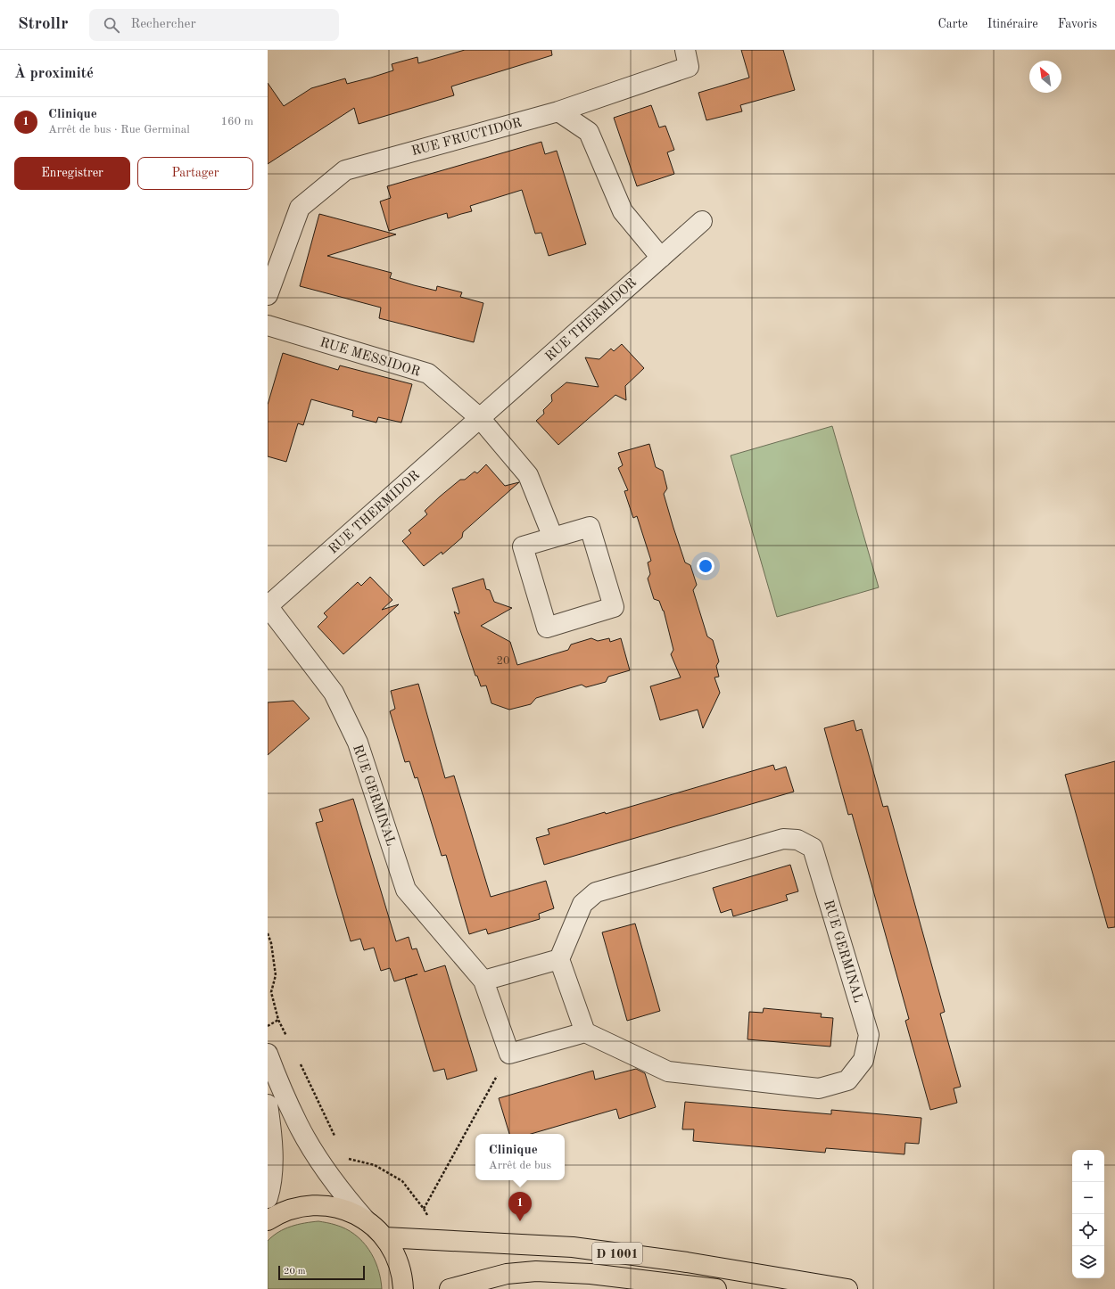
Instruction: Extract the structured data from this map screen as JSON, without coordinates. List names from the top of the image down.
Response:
{
  "streets": {
    "main road": ["D 1001"],
    "street": [
      "RUE FRUCTIDOR",
      "RUE THERMIDOR",
      "RUE MESSIDOR",
      "RUE GERMINAL"
    ]
  },
  "crossings": [
    ["RUE THERMIDOR", "RUE MESSIDOR"],
    ["RUE THERMIDOR", "RUE GERMINAL"]
  ],
  "house_numbers": ["20"],
  "scale_bar": "20 m",
  "north": "top left",
  "page": {
    "header": "Strollr",
    "search": "Rechercher",
    "nav": ["Carte", "Itinéraire", "Favoris"],
    "heading": "À proximité",
    "list": [
      {
        "mark": "1",
        "name": "Clinique",
        "note": "Arrêt de bus · Rue Germinal",
        "value": "160 m"
      }
    ],
    "buttons": ["Enregistrer", "Partager"],
    "popup": ["Clinique", "Arrêt de bus"],
    "map_buttons": ["+", "−"],
    "pins": "1",
    "scale": "20 m"
  }
}
